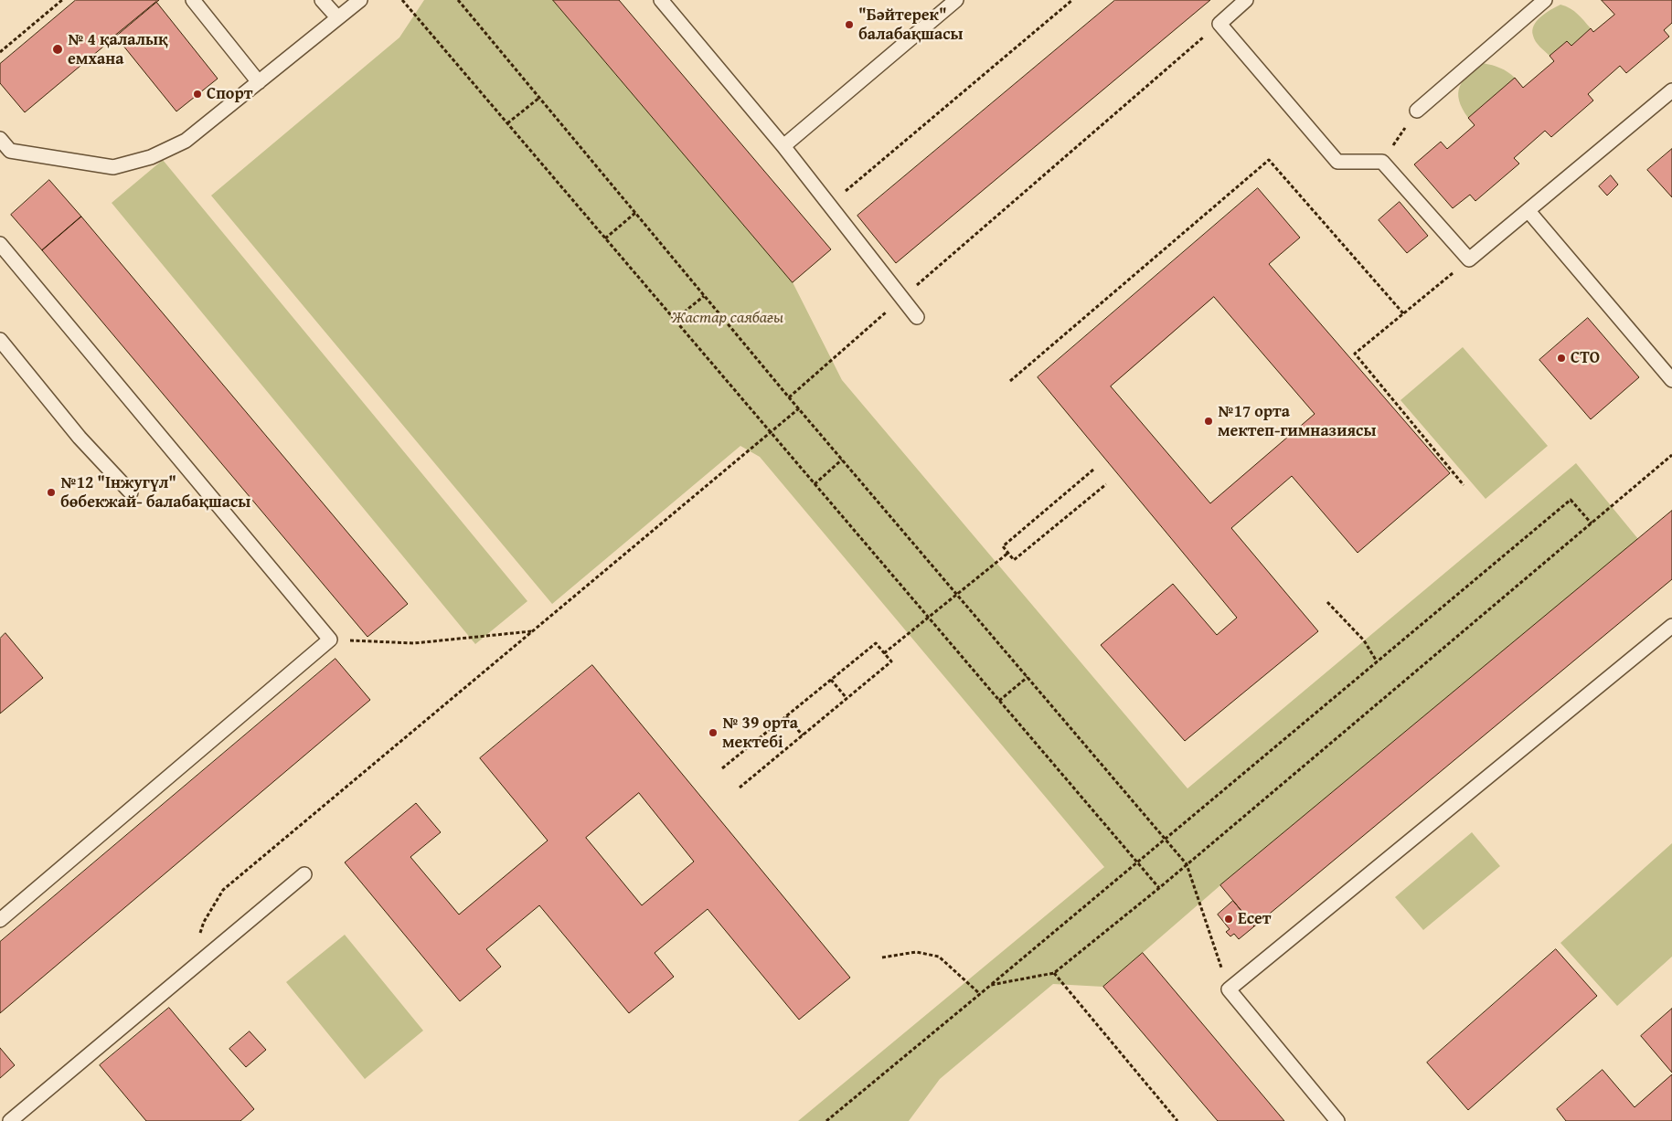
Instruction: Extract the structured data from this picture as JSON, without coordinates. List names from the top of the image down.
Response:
{
  "parks": ["Жастар саябағы"],
  "places": [
    "\"Бәйтерек\" балабақшасы",
    "№ 4 қалалық емхана",
    "Спорт",
    "СТО",
    "№17 орта мектеп-гимназиясы",
    "№12 \"Інжугүл\" бөбекжай- балабақшасы",
    "№ 39 орта мектебі",
    "Есет"
  ]
}
